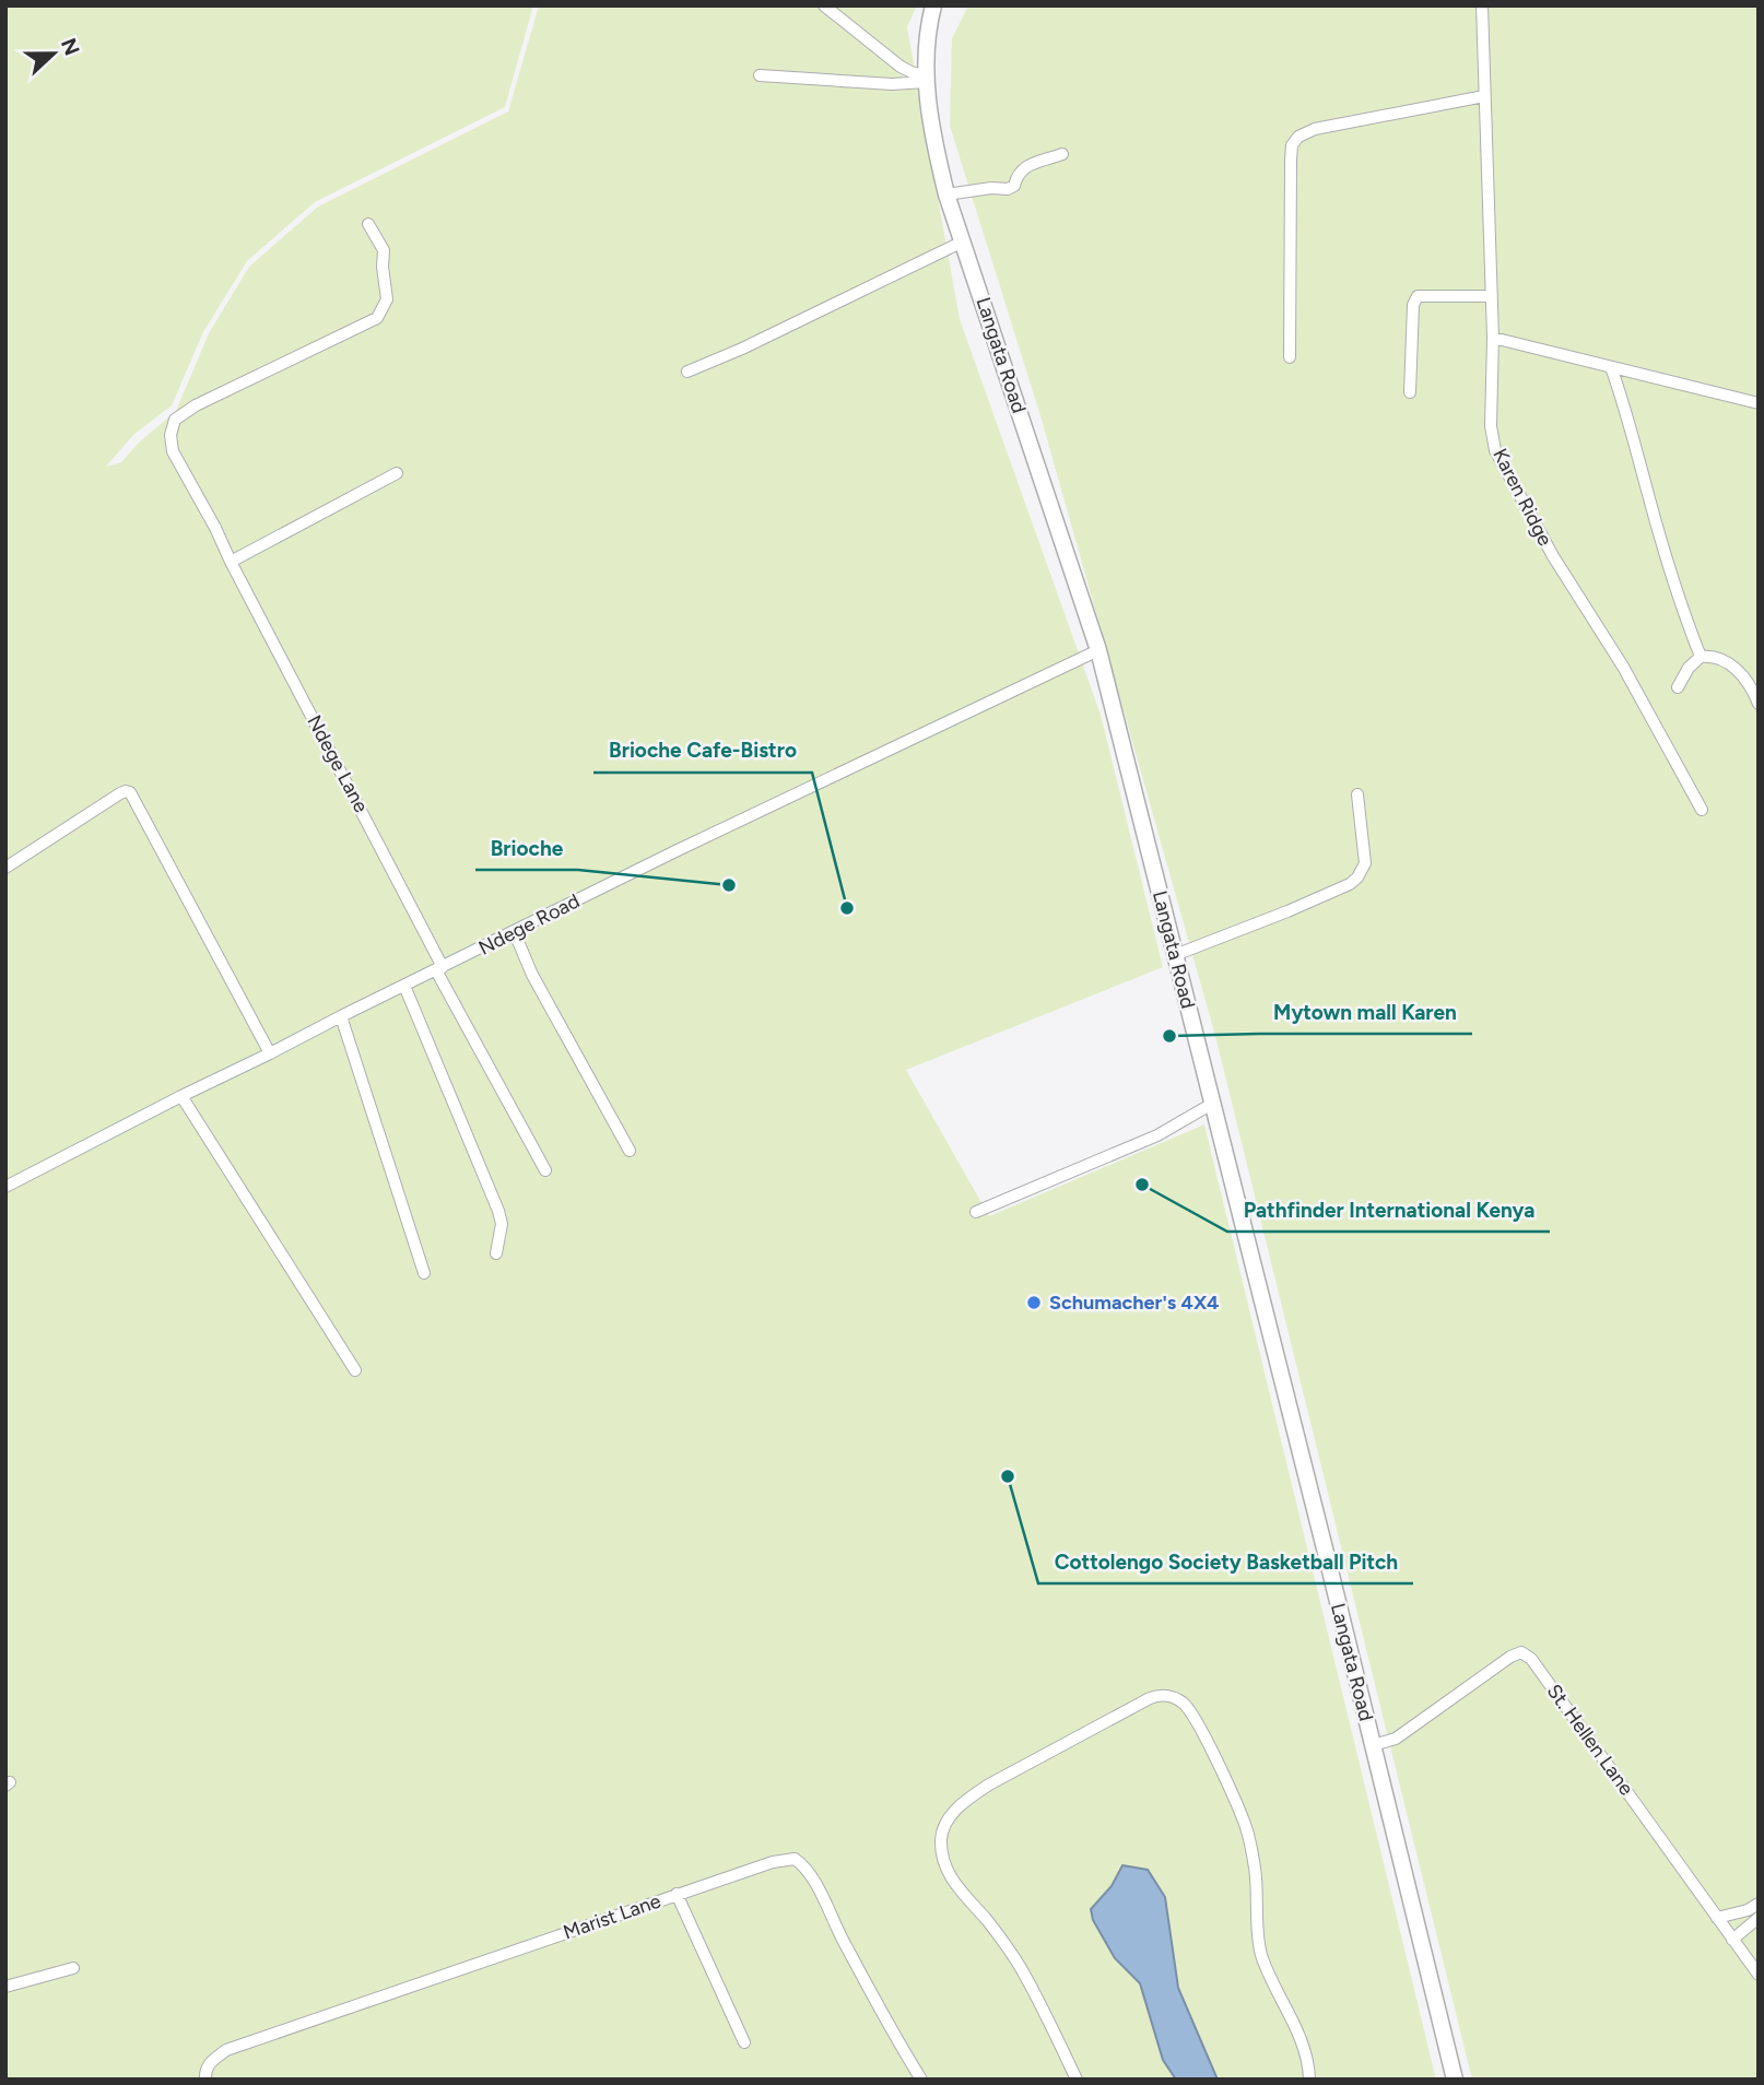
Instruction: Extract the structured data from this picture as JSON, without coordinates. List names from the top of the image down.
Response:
{
  "streets": {
    "main road": ["Langata Road"],
    "street": [
      "Karen Ridge",
      "Ndege Lane",
      "Ndege Road",
      "St. Hellen Lane",
      "Marist Lane"
    ]
  },
  "crossings": [
    ["Langata Road", "Ndege Road"],
    ["Langata Road", "St. Hellen Lane"],
    ["Ndege Lane", "Ndege Road"]
  ],
  "places": [
    "Brioche",
    "Brioche Cafe-Bistro",
    "Mytown mall Karen",
    "Pathfinder International Kenya",
    "Schumacher's 4X4",
    "Cottolengo Society Basketball Pitch"
  ],
  "north": "right"
}
